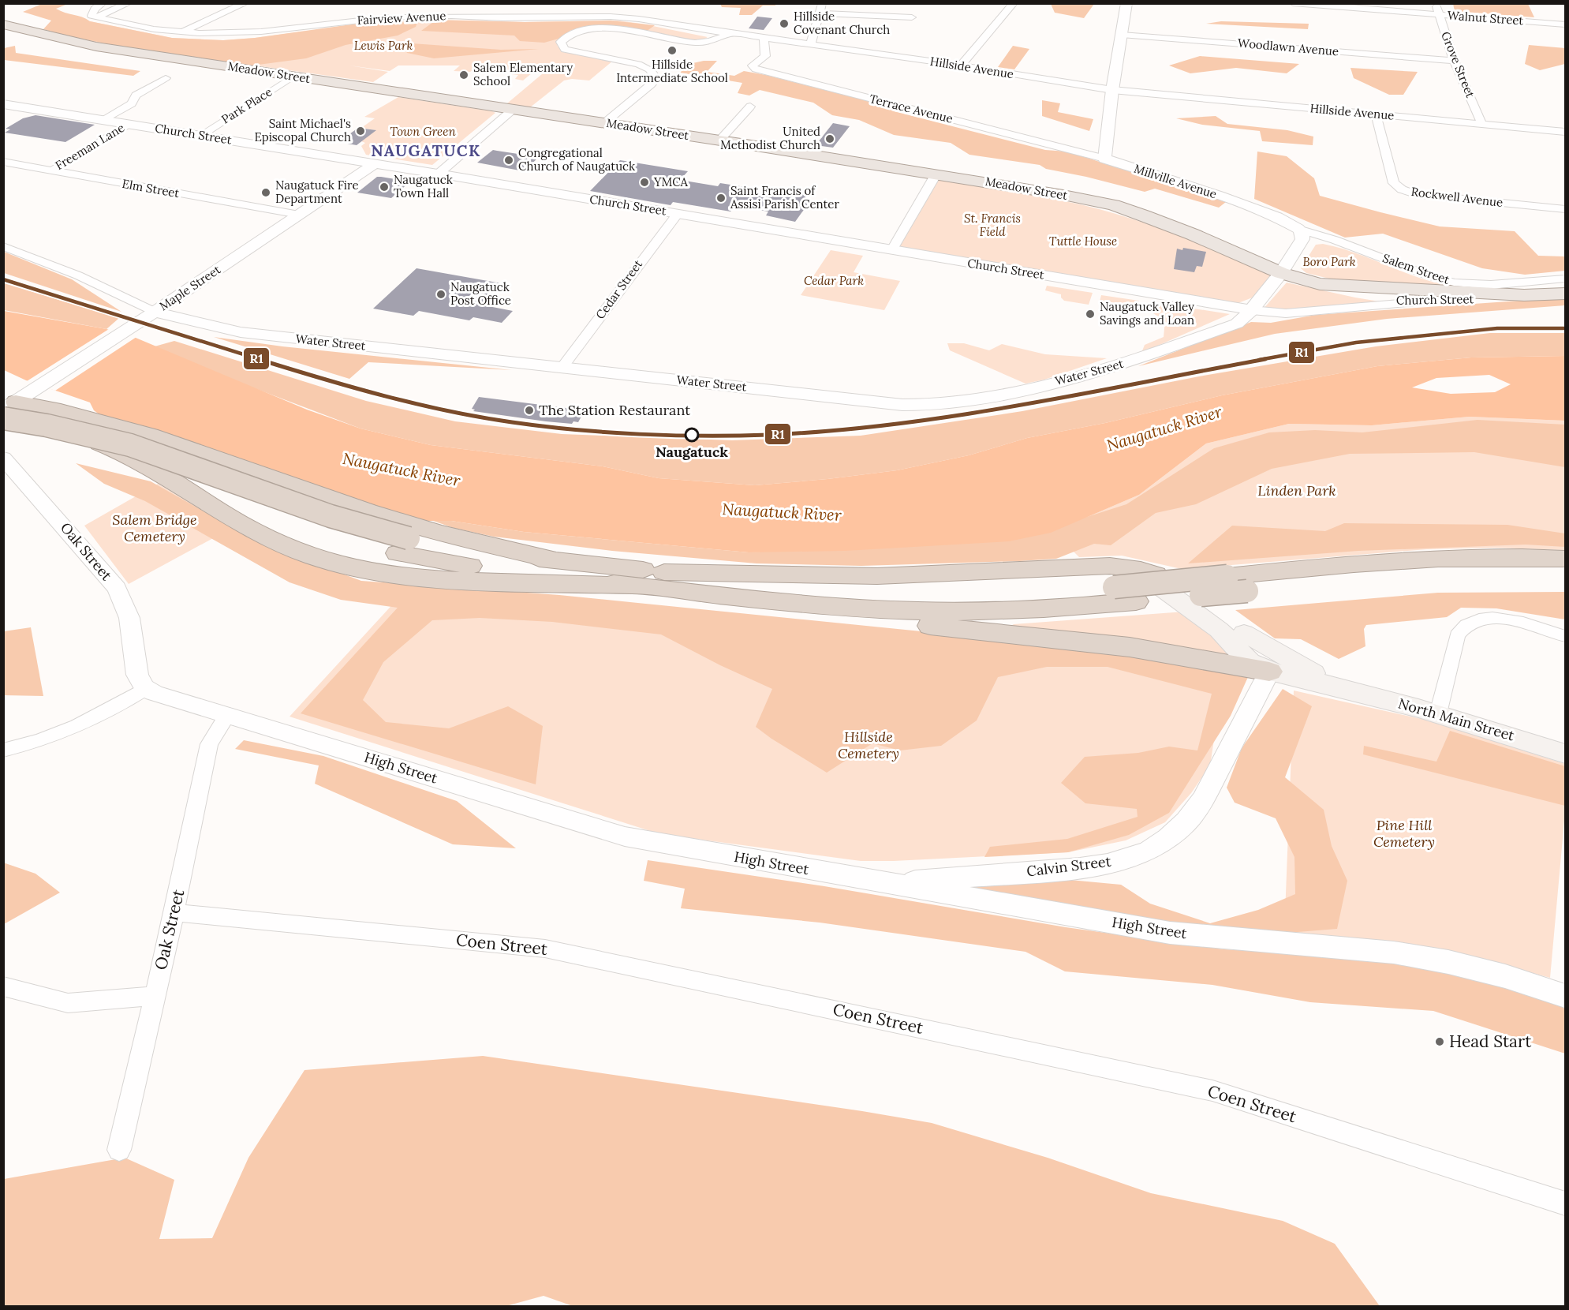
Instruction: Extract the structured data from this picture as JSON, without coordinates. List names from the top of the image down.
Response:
{
  "streets": {
    "main road": ["Meadow Street", "Church Street", "North Main Street"],
    "street": [
      "Fairview Avenue",
      "Walnut Street",
      "Woodlawn Avenue",
      "Grove Street",
      "Hillside Avenue",
      "Park Place",
      "Terrace Avenue",
      "Freeman Lane",
      "Millville Avenue",
      "Elm Street",
      "Rockwell Avenue",
      "Salem Street",
      "Maple Street",
      "Cedar Street",
      "Water Street",
      "Oak Street",
      "High Street",
      "Calvin Street",
      "Coen Street"
    ]
  },
  "crossings": [
    ["Fairview Avenue", "Hillside Avenue"],
    ["Walnut Street", "Grove Street"],
    ["Woodlawn Avenue", "Grove Street"],
    ["Grove Street", "Hillside Avenue"],
    ["Hillside Avenue", "Meadow Street"],
    ["Hillside Avenue", "Terrace Avenue"],
    ["Hillside Avenue", "Rockwell Avenue"],
    ["Meadow Street", "Park Place"],
    ["Meadow Street", "Church Street"],
    ["Park Place", "Church Street"],
    ["Terrace Avenue", "Millville Avenue"],
    ["Church Street", "Freeman Lane"],
    ["Church Street", "Maple Street"],
    ["Church Street", "Cedar Street"],
    ["Church Street", "Water Street"],
    ["Freeman Lane", "Elm Street"],
    ["Millville Avenue", "Salem Street"],
    ["Elm Street", "Maple Street"],
    ["Maple Street", "Water Street"],
    ["Cedar Street", "Water Street"],
    ["Oak Street", "High Street"],
    ["Oak Street", "Coen Street"],
    ["North Main Street", "Calvin Street"],
    ["High Street", "Calvin Street"]
  ],
  "districts": ["NAUGATUCK"],
  "water": ["Naugatuck River"],
  "parks": [
    "Lewis Park",
    "Town Green",
    "St. Francis Field",
    "Tuttle House",
    "Boro Park",
    "Cedar Park",
    "Linden Park",
    "Salem Bridge Cemetery",
    "Hillside Cemetery",
    "Pine Hill Cemetery"
  ],
  "places": [
    "Hillside Covenant Church",
    "Hillside Intermediate School",
    "Salem Elementary School",
    "Saint Michael's Episcopal Church",
    "United Methodist Church",
    "Congregational Church of Naugatuck",
    "YMCA",
    "Naugatuck Town Hall",
    "Naugatuck Fire Department",
    "Saint Francis of Assisi Parish Center",
    "Naugatuck Post Office",
    "Naugatuck Valley Savings and Loan",
    "The Station Restaurant",
    "Naugatuck",
    "Head Start"
  ],
  "lines": ["transit line R1"]
}
